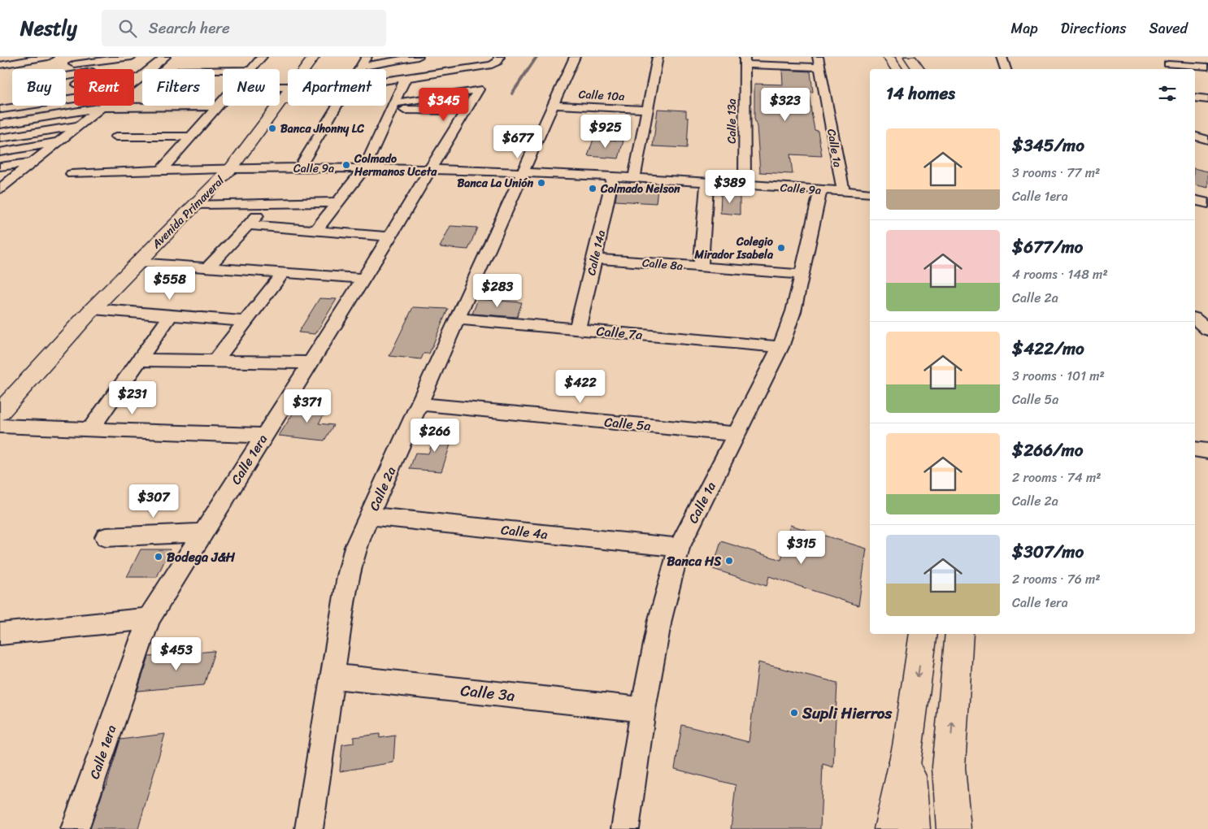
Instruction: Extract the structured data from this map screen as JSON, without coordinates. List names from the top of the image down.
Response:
{
  "streets": {
    "street": [
      "Calle 10a",
      "Calle 13a",
      "Calle 1a",
      "Calle 9a",
      "Avenida Primaveral",
      "Calle 14a",
      "Calle 8a",
      "Calle 7a",
      "Calle 5a",
      "Calle 1era",
      "Calle 2a",
      "Calle 4a",
      "Calle 3a"
    ]
  },
  "crossings": [
    ["Calle 10a", "Calle 2a"],
    ["Calle 13a", "Calle 9a"],
    ["Calle 1a", "Calle 9a"],
    ["Calle 1a", "Calle 8a"],
    ["Calle 1a", "Calle 7a"],
    ["Calle 1a", "Calle 5a"],
    ["Calle 1a", "Calle 4a"],
    ["Calle 1a", "Calle 3a"],
    ["Calle 9a", "Avenida Primaveral"],
    ["Calle 9a", "Calle 14a"],
    ["Calle 9a", "Calle 1era"],
    ["Calle 9a", "Calle 2a"],
    ["Calle 14a", "Calle 8a"],
    ["Calle 14a", "Calle 7a"],
    ["Calle 7a", "Calle 2a"],
    ["Calle 5a", "Calle 2a"],
    ["Calle 2a", "Calle 4a"],
    ["Calle 2a", "Calle 3a"]
  ],
  "places": [
    "Banca Jhonny LC",
    "Colmado Hermanos Uceta",
    "Banca La Unión",
    "Colmado Nelson",
    "Colegio Mirador Isabela",
    "Bodega J&H",
    "Banca HS",
    "Supli Hierros"
  ],
  "page": {
    "header": "Nestly",
    "search": "Search here",
    "nav": ["Map", "Directions", "Saved"],
    "chip": [
      "Buy",
      "Rent",
      "Filters",
      "New",
      "Apartment"
    ],
    "heading": "14 homes",
    "price": [
      "$345",
      "$323",
      "$925",
      "$677",
      "$389",
      "$558",
      "$283",
      "$422",
      "$231",
      "$371",
      "$266",
      "$307",
      "$315",
      "$453"
    ],
    "list": [
      {
        "name": "$345/mo",
        "note": "3 rooms · 77 m² · Calle 1era"
      },
      {
        "name": "$677/mo",
        "note": "4 rooms · 148 m² · Calle 2a"
      },
      {
        "name": "$422/mo",
        "note": "3 rooms · 101 m² · Calle 5a"
      },
      {
        "name": "$266/mo",
        "note": "2 rooms · 74 m² · Calle 2a"
      },
      {
        "name": "$307/mo",
        "note": "2 rooms · 76 m² · Calle 1era"
      }
    ]
  }
}
